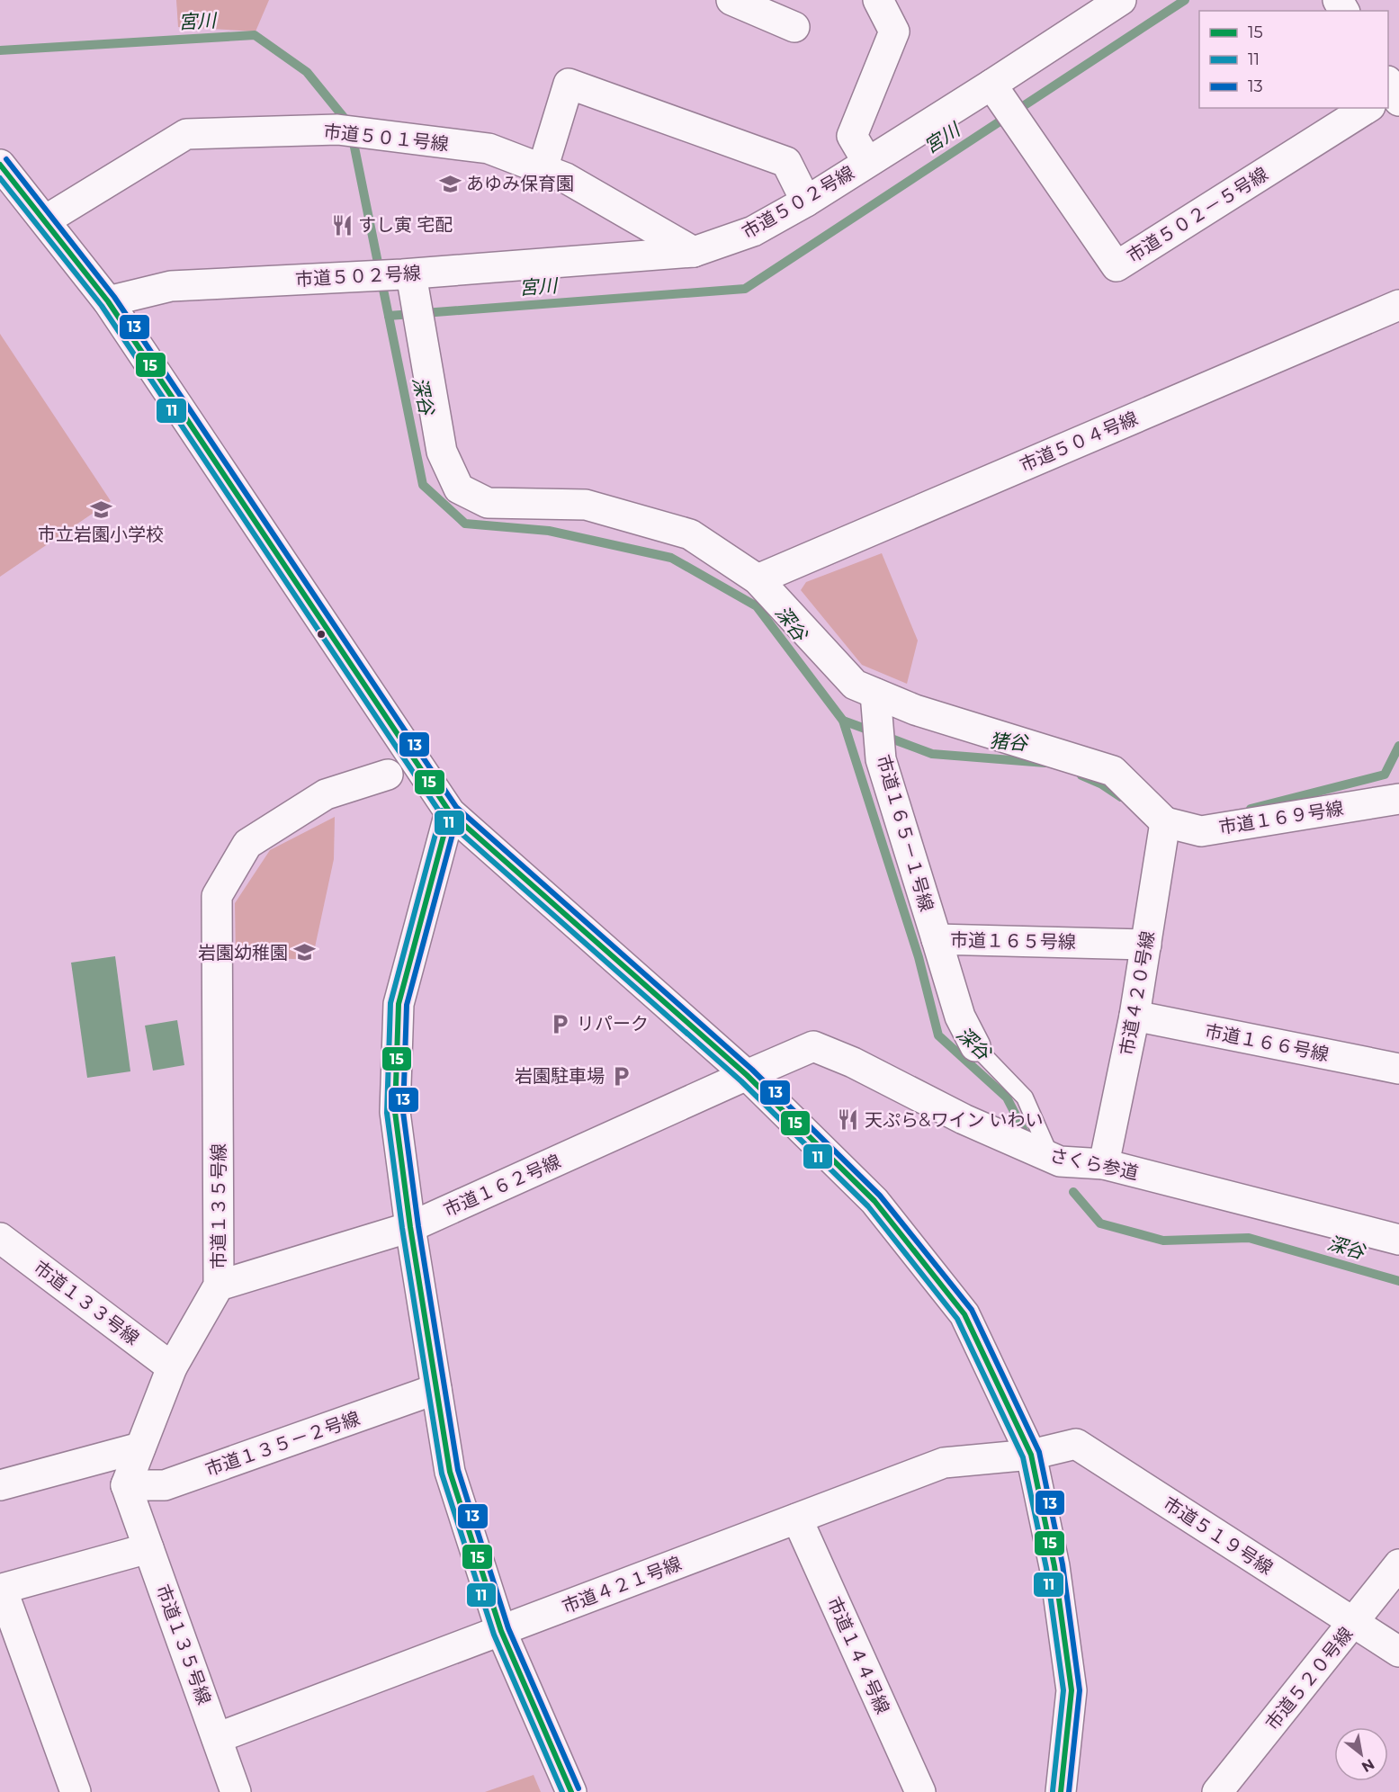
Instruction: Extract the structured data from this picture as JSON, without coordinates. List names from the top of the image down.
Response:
{
  "streets": {
    "street": [
      "市道５０１号線",
      "市道５０２号線",
      "市道５０２－５号線",
      "市道５０４号線",
      "市道１６９号線",
      "市道１６５－１号線",
      "市道１６５号線",
      "市道４２０号線",
      "市道１６６号線",
      "さくら参道",
      "市道１６２号線",
      "市道１３５号線",
      "市道１３３号線",
      "市道１３５－２号線",
      "市道５１９号線",
      "市道４２１号線",
      "市道１４４号線",
      "市道５２０号線"
    ]
  },
  "crossings": [
    ["市道５０１号線", "市道５０２号線"],
    ["市道５０２号線", "市道５０２－５号線"],
    ["市道１６９号線", "市道４２０号線"],
    ["市道１６５－１号線", "市道１６５号線"],
    ["市道１６５号線", "市道４２０号線"],
    ["市道１６５号線", "さくら参道"],
    ["市道４２０号線", "市道１６６号線"],
    ["市道４２０号線", "さくら参道"],
    ["さくら参道", "市道１６２号線"],
    ["市道１６２号線", "市道１３５号線"],
    ["市道１３５号線", "市道１３３号線"],
    ["市道１３５号線", "市道１３５－２号線"],
    ["市道１３５号線", "市道４２１号線"],
    ["市道５１９号線", "市道４２１号線"],
    ["市道５１９号線", "市道５２０号線"],
    ["市道４２１号線", "市道１４４号線"]
  ],
  "water": ["宮川", "深谷", "猪谷"],
  "places": {
    "school or university": ["あゆみ保育園", "市立岩園小学校", "岩園幼稚園"],
    "restaurant": ["すし寅 宅配", "天ぷら&ワイン いわい"],
    "parking": ["リパーク", "岩園駐車場"]
  },
  "lines": ["transit line 13", "transit line 15", "transit line 11"],
  "legend": ["15", "11", "13"],
  "north": "bottom right"
}
